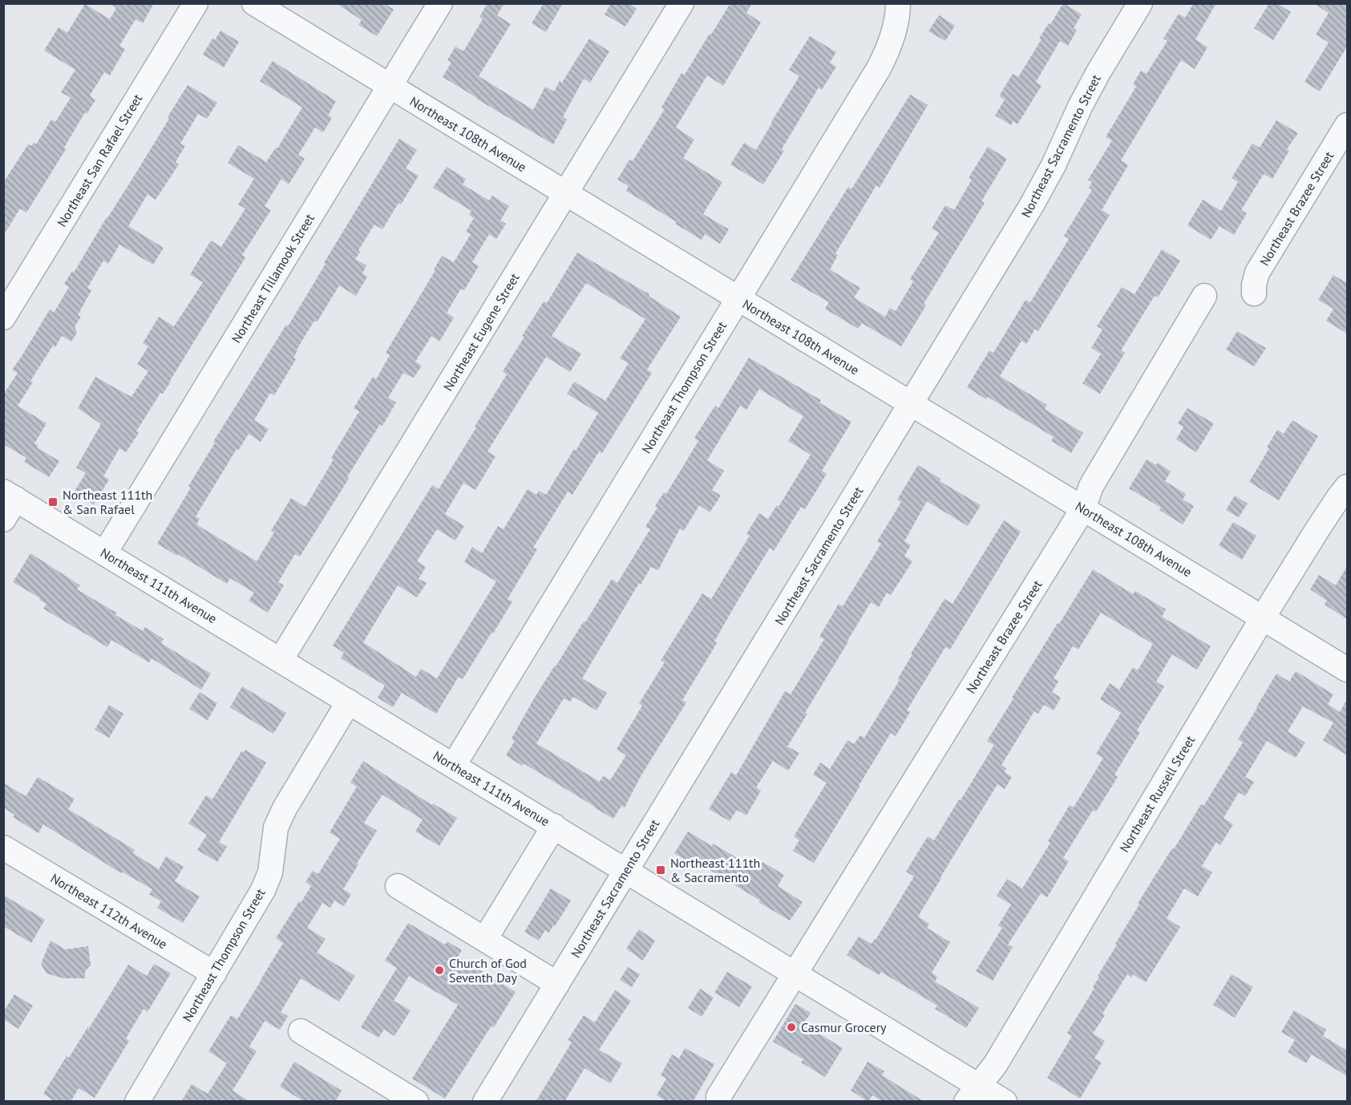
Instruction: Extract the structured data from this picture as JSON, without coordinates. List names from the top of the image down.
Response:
{
  "streets": {
    "street": [
      "Northeast 108th Avenue",
      "Northeast Sacramento Street",
      "Northeast San Rafael Street",
      "Northeast Brazee Street",
      "Northeast Tillamook Street",
      "Northeast Eugene Street",
      "Northeast Thompson Street",
      "Northeast 111th Avenue",
      "Northeast Russell Street",
      "Northeast 112th Avenue"
    ]
  },
  "crossings": [
    ["Northeast 108th Avenue", "Northeast Sacramento Street"],
    ["Northeast 108th Avenue", "Northeast Brazee Street"],
    ["Northeast 108th Avenue", "Northeast Tillamook Street"],
    ["Northeast 108th Avenue", "Northeast Eugene Street"],
    ["Northeast 108th Avenue", "Northeast Thompson Street"],
    ["Northeast 108th Avenue", "Northeast Russell Street"],
    ["Northeast Sacramento Street", "Northeast 111th Avenue"],
    ["Northeast Brazee Street", "Northeast 111th Avenue"],
    ["Northeast Tillamook Street", "Northeast 111th Avenue"],
    ["Northeast Eugene Street", "Northeast 111th Avenue"],
    ["Northeast Thompson Street", "Northeast 111th Avenue"],
    ["Northeast Thompson Street", "Northeast 112th Avenue"],
    ["Northeast 111th Avenue", "Northeast Russell Street"]
  ],
  "places": {
    "transit": ["Northeast 111th & San Rafael", "Northeast 111th & Sacramento"],
    "other": ["Church of God Seventh Day", "Casmur Grocery"]
  }
}
